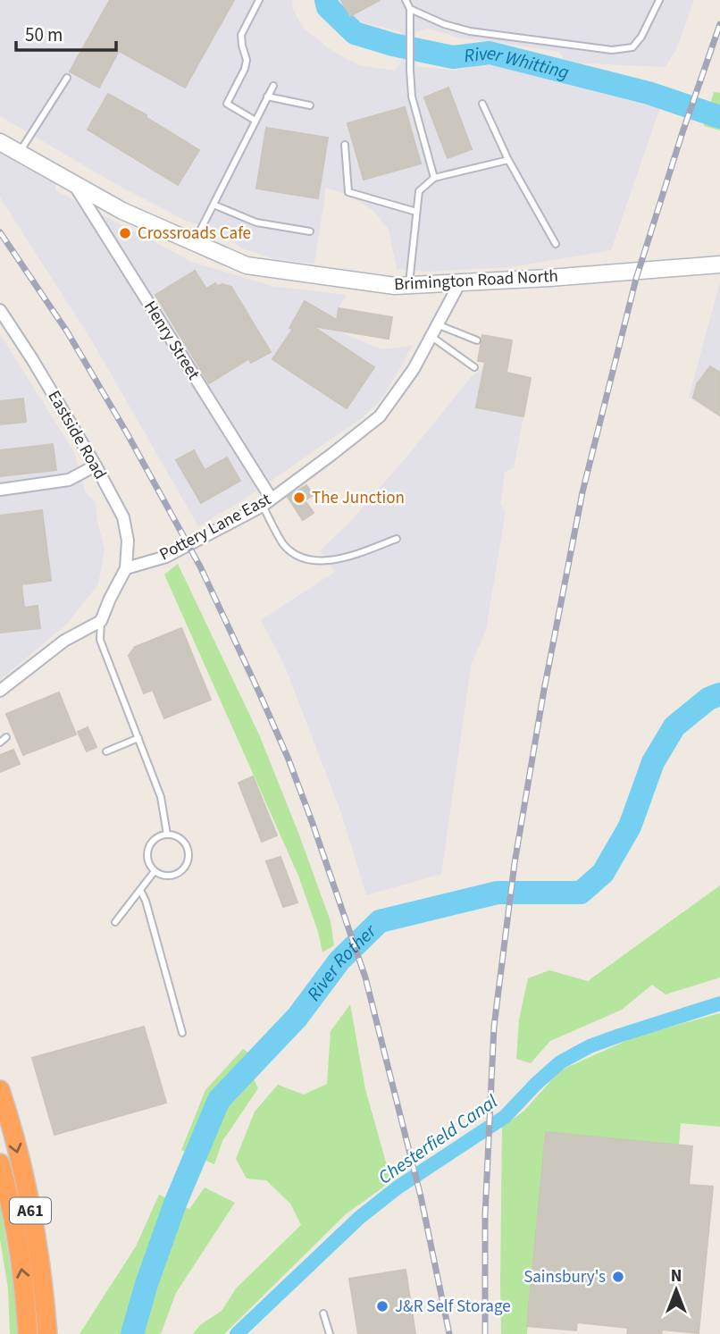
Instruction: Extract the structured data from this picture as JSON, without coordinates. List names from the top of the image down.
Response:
{
  "streets": {
    "highway": ["A61"],
    "main road": ["Brimington Road North"],
    "street": ["Henry Street", "Eastside Road", "Pottery Lane East"]
  },
  "crossings": [
    ["Brimington Road North", "Henry Street"],
    ["Brimington Road North", "Pottery Lane East"],
    ["Henry Street", "Pottery Lane East"],
    ["Eastside Road", "Pottery Lane East"]
  ],
  "water": ["River Whitting", "River Rother", "Chesterfield Canal"],
  "places": [
    "Crossroads Cafe",
    "The Junction",
    "Sainsbury's",
    "J&R Self Storage"
  ],
  "scale_bar": "50 m",
  "north": "top"
}
